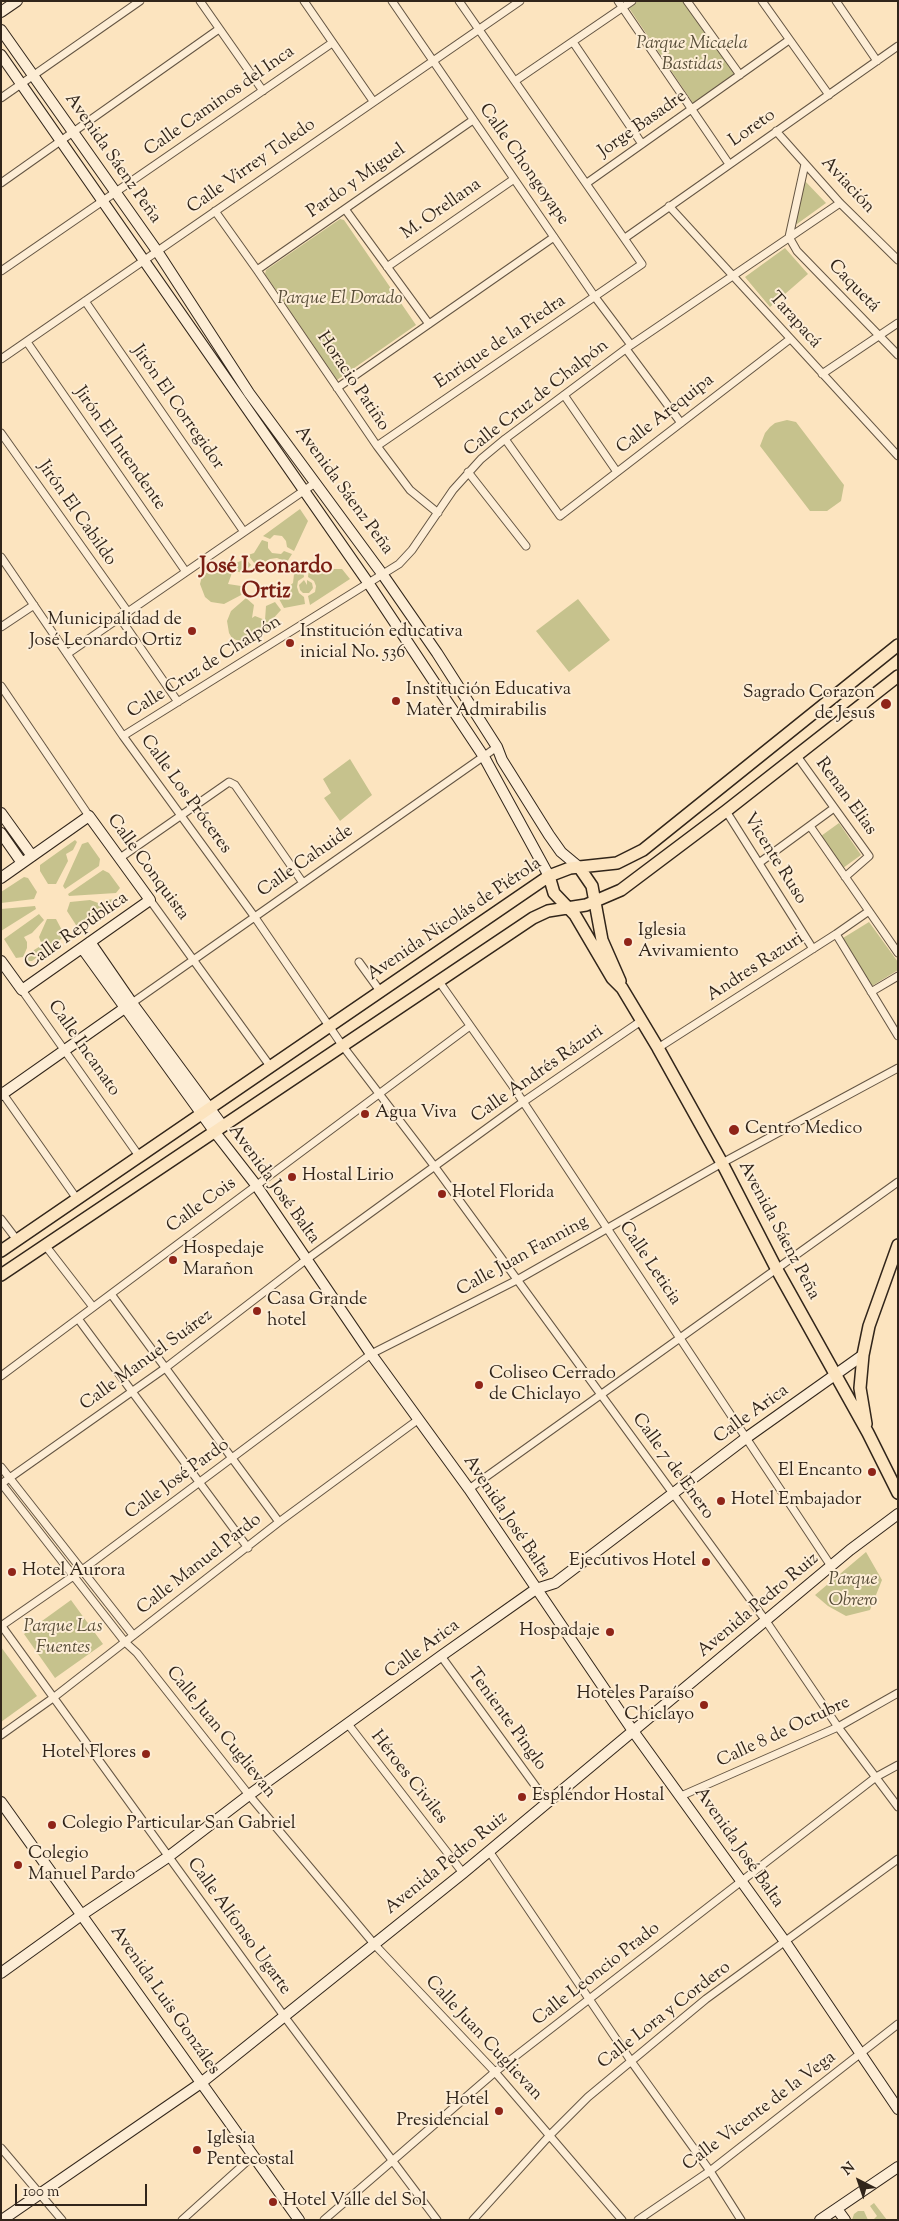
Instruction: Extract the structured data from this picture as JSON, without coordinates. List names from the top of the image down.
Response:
{
  "streets": {
    "main road": ["Avenida Sáenz Peña", "Avenida Nicolás de Piérola"],
    "street": [
      "Calle Caminos del Inca",
      "Jorge Basadre",
      "Loreto",
      "Calle Chongoyape",
      "Calle Virrey Toledo",
      "Pardo y Miguel",
      "Aviación",
      "M. Orellana",
      "Caquetá",
      "Tarapacá",
      "Enrique de la Piedra",
      "Horacio Patiño",
      "Calle Cruz de Chalpón",
      "Jirón El Corregidor",
      "Calle Arequipa",
      "Jirón El Intendente",
      "Jirón El Cabildo",
      "Calle Los Próceres",
      "Renan Elias",
      "Vicente Ruso",
      "Calle Cahuide",
      "Calle Conquista",
      "Calle República",
      "Andres Razuri",
      "Calle Incanato",
      "Calle Andrés Rázuri",
      "Avenida José Balta",
      "Calle Cois",
      "Calle Juan Fanning",
      "Calle Leticia",
      "Calle Manuel Suárez",
      "Calle Arica",
      "Calle 7 de Enero",
      "Calle José Pardo",
      "Calle Manuel Pardo",
      "Avenida Pedro Ruiz",
      "Teniente Pinglo",
      "Calle Juan Cuglievan",
      "Calle 8 de Octubre",
      "Héroes Civiles",
      "Calle Alfonso Ugarte",
      "Calle Leoncio Prado",
      "Avenida Luis Gonzáles",
      "Calle Lora y Cordero",
      "Calle Vicente de la Vega"
    ]
  },
  "crossings": [
    ["Calle Caminos del Inca", "Avenida Sáenz Peña"],
    ["Loreto", "Aviación"],
    ["Loreto", "Tarapacá"],
    ["Loreto", "Enrique de la Piedra"],
    ["Avenida Sáenz Peña", "Calle Virrey Toledo"],
    ["Avenida Sáenz Peña", "Calle Cruz de Chalpón"],
    ["Avenida Sáenz Peña", "Calle Cahuide"],
    ["Avenida Sáenz Peña", "Avenida Nicolás de Piérola"],
    ["Avenida Sáenz Peña", "Andres Razuri"],
    ["Avenida Sáenz Peña", "Calle Andrés Rázuri"],
    ["Avenida Sáenz Peña", "Calle Juan Fanning"],
    ["Avenida Sáenz Peña", "Calle Arica"],
    ["Calle Chongoyape", "Calle Virrey Toledo"],
    ["Calle Chongoyape", "Pardo y Miguel"],
    ["Calle Chongoyape", "M. Orellana"],
    ["Calle Chongoyape", "Enrique de la Piedra"],
    ["Calle Chongoyape", "Calle Cruz de Chalpón"],
    ["Calle Chongoyape", "Calle Arequipa"],
    ["Calle Virrey Toledo", "Horacio Patiño"],
    ["Calle Virrey Toledo", "Jirón El Corregidor"],
    ["Calle Virrey Toledo", "Jirón El Intendente"],
    ["Pardo y Miguel", "Horacio Patiño"],
    ["Aviación", "Calle Cruz de Chalpón"],
    ["Caquetá", "Calle Cruz de Chalpón"],
    ["Tarapacá", "Calle Cruz de Chalpón"],
    ["Tarapacá", "Calle Arequipa"],
    ["Enrique de la Piedra", "Horacio Patiño"],
    ["Horacio Patiño", "Calle Cruz de Chalpón"],
    ["Calle Cruz de Chalpón", "Calle Arequipa"],
    ["Calle Cruz de Chalpón", "Calle Los Próceres"],
    ["Calle Los Próceres", "Calle Cahuide"],
    ["Calle Los Próceres", "Avenida Nicolás de Piérola"],
    ["Calle Los Próceres", "Calle 7 de Enero"],
    ["Vicente Ruso", "Andres Razuri"],
    ["Calle Cahuide", "Calle Conquista"],
    ["Calle Cahuide", "Avenida José Balta"],
    ["Calle Conquista", "Avenida Nicolás de Piérola"],
    ["Calle Conquista", "Calle República"],
    ["Avenida Nicolás de Piérola", "Calle Incanato"],
    ["Avenida Nicolás de Piérola", "Avenida José Balta"],
    ["Avenida Nicolás de Piérola", "Calle 7 de Enero"],
    ["Calle República", "Calle Incanato"],
    ["Calle República", "Avenida José Balta"],
    ["Calle Andrés Rázuri", "Avenida José Balta"],
    ["Calle Andrés Rázuri", "Calle Leticia"],
    ["Calle Andrés Rázuri", "Calle Manuel Suárez"],
    ["Calle Andrés Rázuri", "Calle 7 de Enero"],
    ["Avenida José Balta", "Calle Cois"],
    ["Avenida José Balta", "Calle Juan Fanning"],
    ["Avenida José Balta", "Calle Manuel Suárez"],
    ["Avenida José Balta", "Calle Arica"],
    ["Avenida José Balta", "Calle José Pardo"],
    ["Avenida José Balta", "Calle Manuel Pardo"],
    ["Avenida José Balta", "Avenida Pedro Ruiz"],
    ["Avenida José Balta", "Calle 8 de Octubre"],
    ["Avenida José Balta", "Calle Leoncio Prado"],
    ["Avenida José Balta", "Calle Lora y Cordero"],
    ["Avenida José Balta", "Calle Vicente de la Vega"],
    ["Calle Cois", "Calle Leticia"],
    ["Calle Cois", "Calle 7 de Enero"],
    ["Calle Juan Fanning", "Calle Leticia"],
    ["Calle Juan Fanning", "Calle 7 de Enero"],
    ["Calle Juan Fanning", "Calle José Pardo"],
    ["Calle Leticia", "Calle Arica"],
    ["Calle Leticia", "Avenida Pedro Ruiz"],
    ["Calle Manuel Suárez", "Calle Juan Cuglievan"],
    ["Calle Arica", "Calle 7 de Enero"],
    ["Calle Arica", "Teniente Pinglo"],
    ["Calle Arica", "Calle Juan Cuglievan"],
    ["Calle Arica", "Héroes Civiles"],
    ["Calle Arica", "Calle Alfonso Ugarte"],
    ["Calle Arica", "Avenida Luis Gonzáles"],
    ["Calle 7 de Enero", "Avenida Pedro Ruiz"],
    ["Calle 7 de Enero", "Calle 8 de Octubre"],
    ["Calle 7 de Enero", "Calle Leoncio Prado"],
    ["Calle José Pardo", "Calle Juan Cuglievan"],
    ["Calle José Pardo", "Calle Alfonso Ugarte"],
    ["Calle Manuel Pardo", "Calle Juan Cuglievan"],
    ["Calle Manuel Pardo", "Calle Alfonso Ugarte"],
    ["Avenida Pedro Ruiz", "Teniente Pinglo"],
    ["Avenida Pedro Ruiz", "Calle Juan Cuglievan"],
    ["Avenida Pedro Ruiz", "Héroes Civiles"],
    ["Avenida Pedro Ruiz", "Calle Alfonso Ugarte"],
    ["Avenida Pedro Ruiz", "Avenida Luis Gonzáles"],
    ["Calle Juan Cuglievan", "Calle Leoncio Prado"],
    ["Calle Juan Cuglievan", "Calle Lora y Cordero"],
    ["Calle Alfonso Ugarte", "Calle Leoncio Prado"]
  ],
  "districts": ["José Leonardo Ortiz"],
  "parks": [
    "Parque Micaela Bastidas",
    "Parque El Dorado",
    "Parque Obrero",
    "Parque Las Fuentes"
  ],
  "places": [
    "Municipalidad de José Leonardo Ortiz",
    "Institución educativa inicial No. 536",
    "Institución Educativa Mater Admirabilis",
    "Sagrado Corazon de Jesus",
    "Iglesia Avivamiento",
    "Agua Viva",
    "Centro Medico",
    "Hostal Lirio",
    "Hotel Florida",
    "Hospedaje Marañon",
    "Casa Grande hotel",
    "Coliseo Cerrado de Chiclayo",
    "El Encanto",
    "Hotel Embajador",
    "Ejecutivos Hotel",
    "Hotel Aurora",
    "Hospadaje",
    "Hoteles Paraíso Chiclayo",
    "Hotel Flores",
    "Espléndor Hostal",
    "Colegio Particular San Gabriel",
    "Colegio Manuel Pardo",
    "Hotel Presidencial",
    "Iglesia Pentecostal",
    "Hotel Valle del Sol"
  ],
  "scale_bar": "100 m",
  "north": "top left"
}
